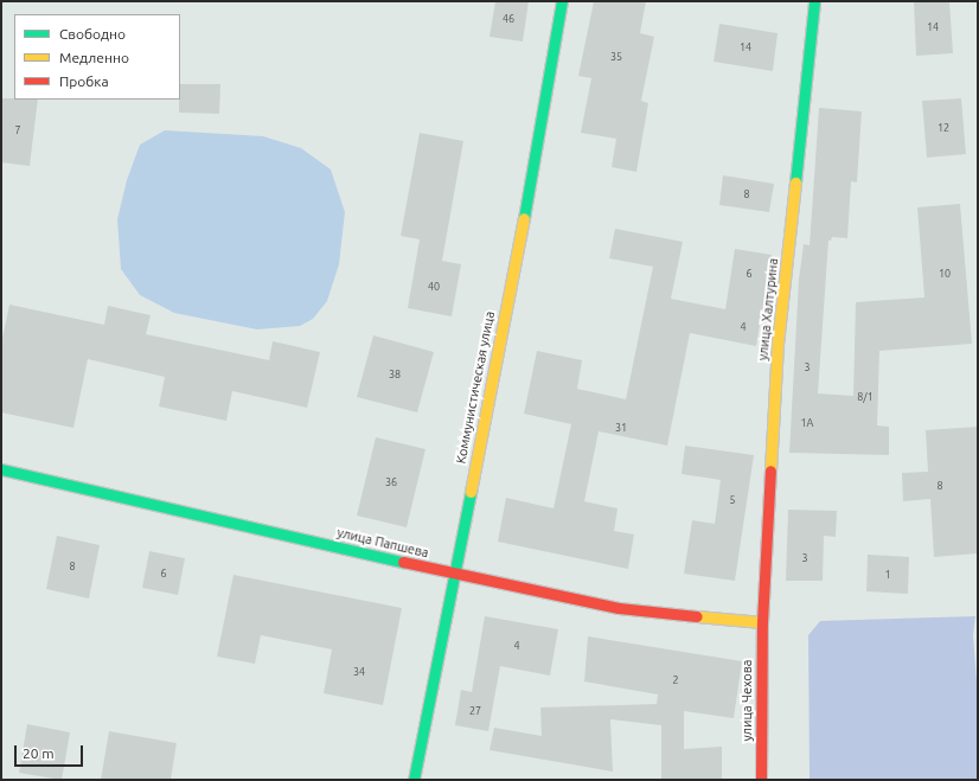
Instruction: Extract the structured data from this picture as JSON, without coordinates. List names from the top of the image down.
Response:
{
  "streets": {
    "street": [
      "улица Халтурина",
      "Коммунистическая улица",
      "улица Папшева",
      "улица Чехова"
    ]
  },
  "crossings": [
    ["улица Халтурина", "улица Папшева"],
    ["улица Халтурина", "улица Чехова"],
    ["Коммунистическая улица", "улица Папшева"],
    ["улица Папшева", "улица Чехова"]
  ],
  "house_numbers": [
    "46",
    "14",
    "14",
    "35",
    "12",
    "7",
    "8",
    "6",
    "10",
    "40",
    "4",
    "3",
    "38",
    "8/1",
    "1А",
    "31",
    "36",
    "8",
    "5",
    "3",
    "8",
    "6",
    "1",
    "4",
    "34",
    "2",
    "27"
  ],
  "legend": ["Свободно", "Медленно", "Пробка"],
  "scale_bar": "20 m"
}
